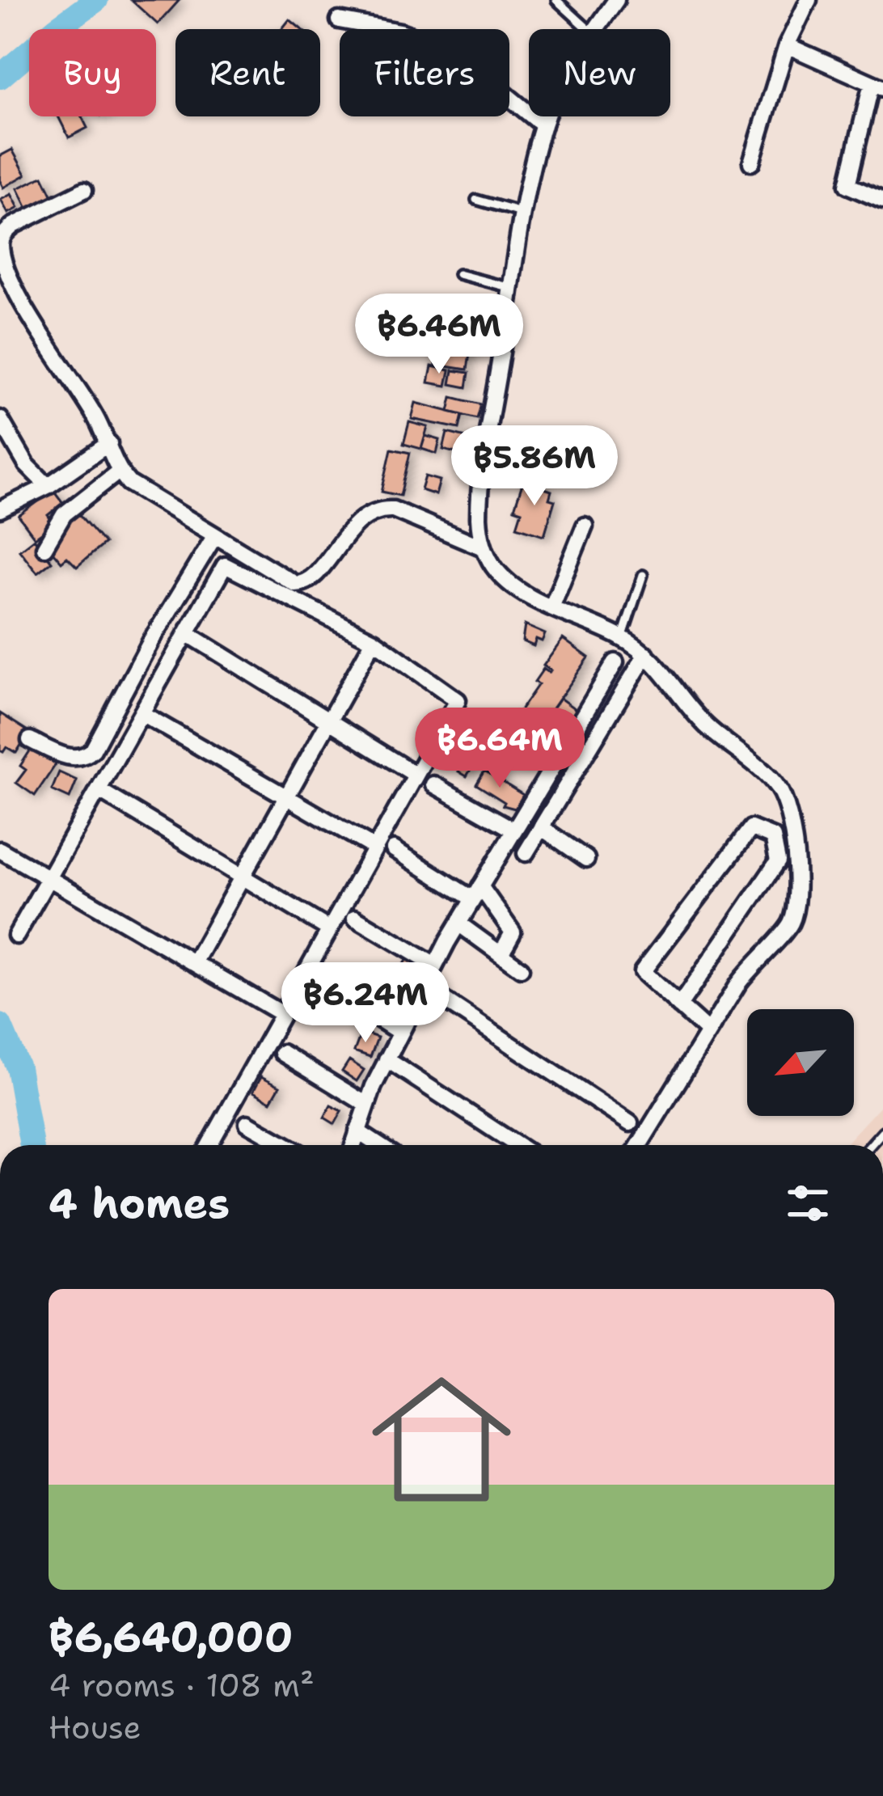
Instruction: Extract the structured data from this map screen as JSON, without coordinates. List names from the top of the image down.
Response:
{
  "north": "bottom left",
  "page": {
    "chip": [
      "Buy",
      "Rent",
      "Filters",
      "New"
    ],
    "price": [
      "฿6.46M",
      "฿5.86M",
      "฿6.64M",
      "฿6.24M"
    ],
    "heading": "4 homes",
    "list": [
      {
        "name": "฿6,640,000",
        "note": "4 rooms · 108 m² · House"
      }
    ]
  }
}
